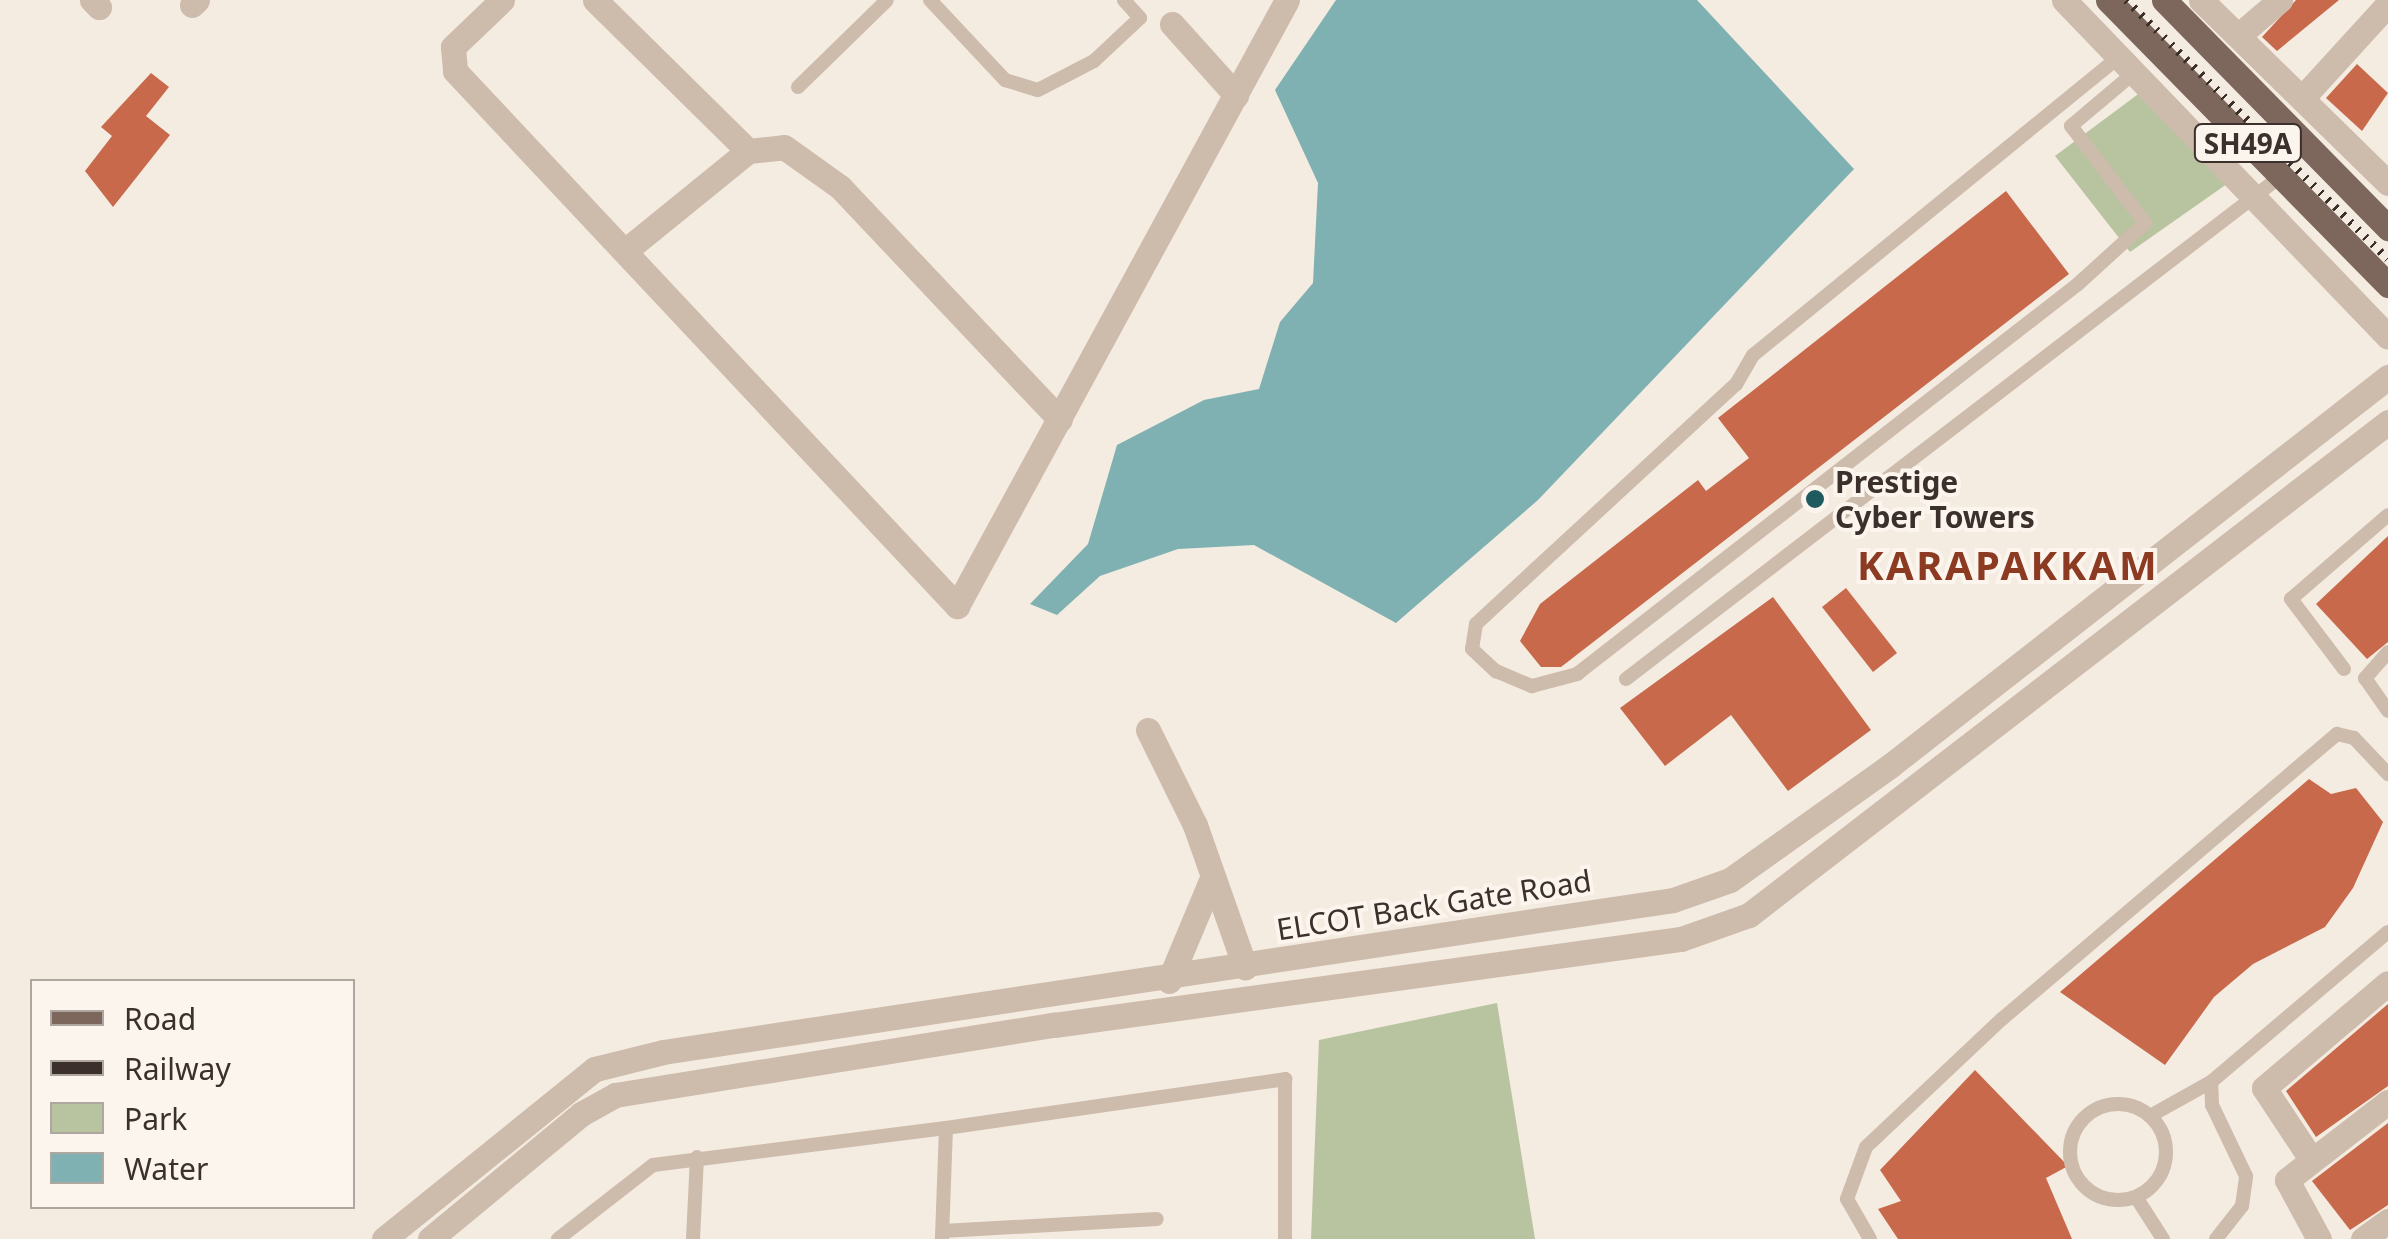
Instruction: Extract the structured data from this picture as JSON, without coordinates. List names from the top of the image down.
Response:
{
  "streets": {
    "main road": ["SH49A"],
    "street": ["ELCOT Back Gate Road"]
  },
  "districts": ["KARAPAKKAM"],
  "places": ["Prestige Cyber Towers"],
  "legend": [
    "Road",
    "Railway",
    "Park",
    "Water"
  ]
}
